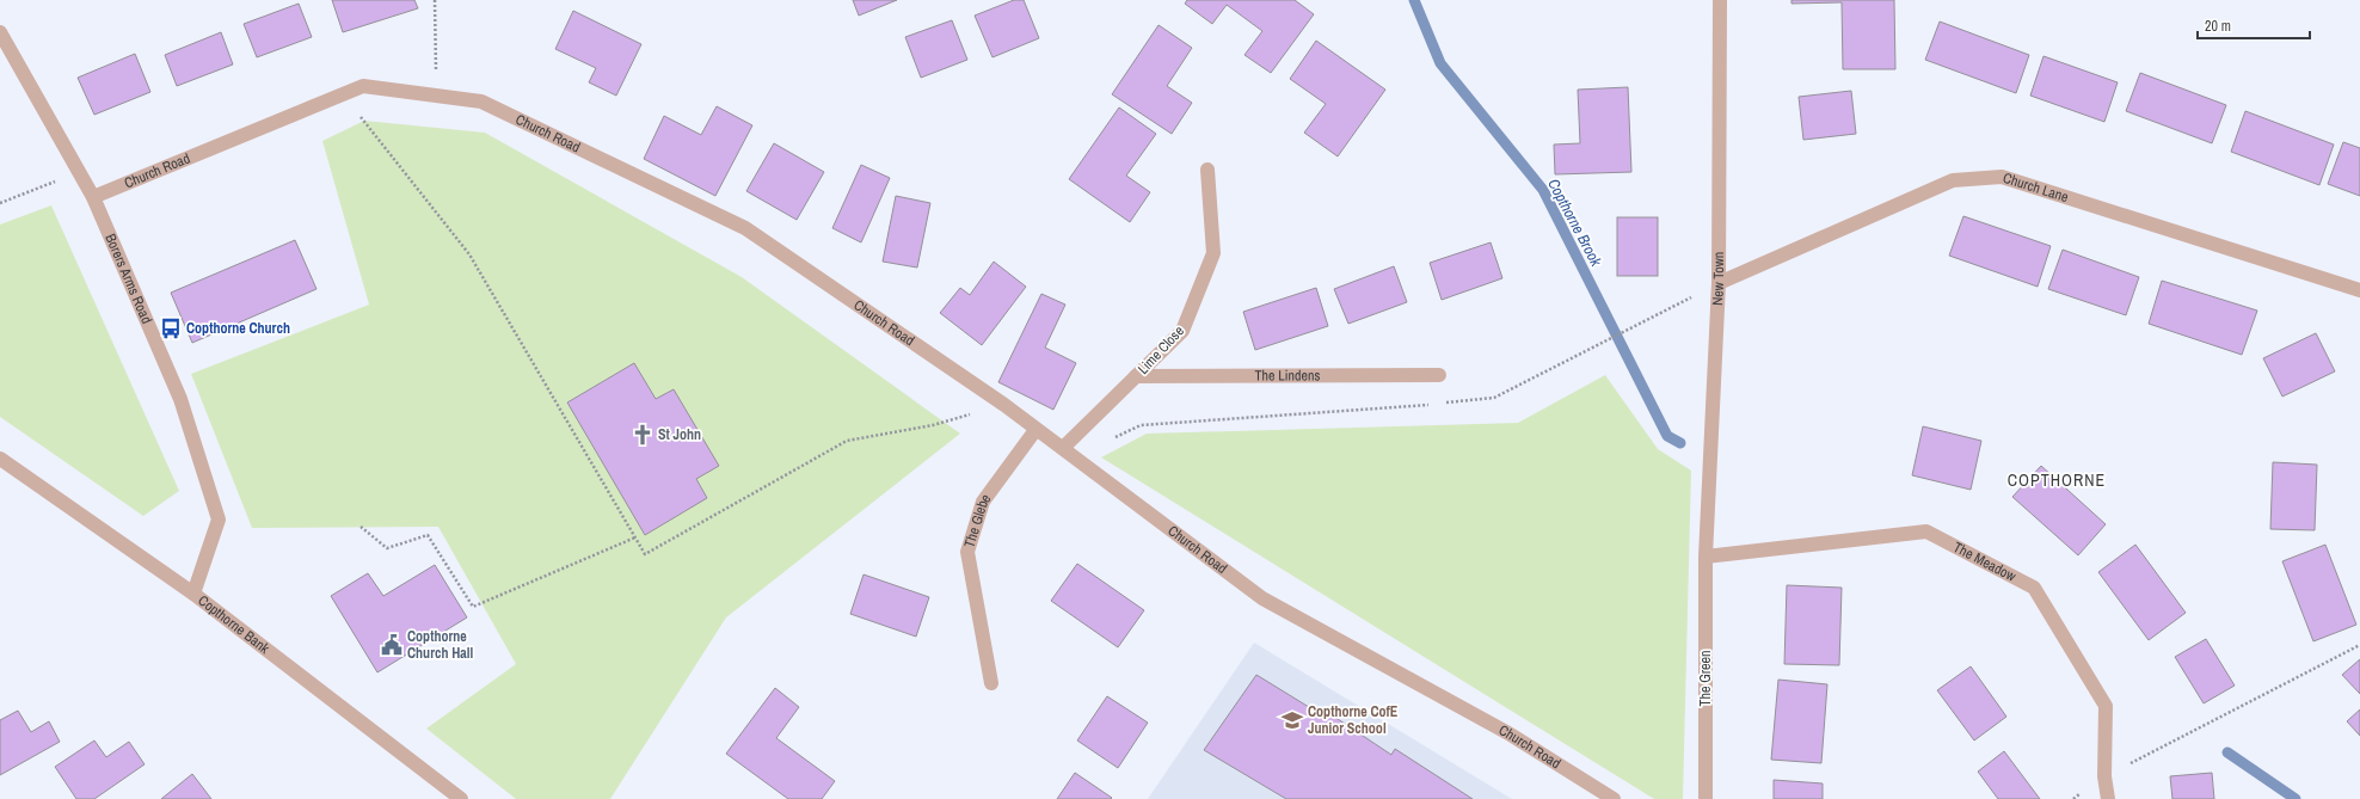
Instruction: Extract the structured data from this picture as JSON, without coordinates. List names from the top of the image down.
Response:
{
  "streets": {
    "street": [
      "Church Road",
      "Church Lane",
      "New Town",
      "Borers Arms Road",
      "Lime Close",
      "The Lindens",
      "The Glebe",
      "The Meadow",
      "Copthorne Bank",
      "The Green"
    ]
  },
  "crossings": [
    ["Church Road", "Borers Arms Road"],
    ["Church Road", "Lime Close"],
    ["Church Road", "The Glebe"],
    ["Church Lane", "New Town"],
    ["New Town", "The Meadow"],
    ["New Town", "The Green"],
    ["Borers Arms Road", "Copthorne Bank"],
    ["Lime Close", "The Lindens"],
    ["The Meadow", "The Green"]
  ],
  "districts": ["COPTHORNE"],
  "water": ["Copthorne Brook"],
  "places": {
    "bus stop": ["Copthorne Church"],
    "church": ["St John"],
    "public building": ["Copthorne Church Hall"],
    "school or university": ["Copthorne CofE Junior School"]
  },
  "scale_bar": "20 m"
}
